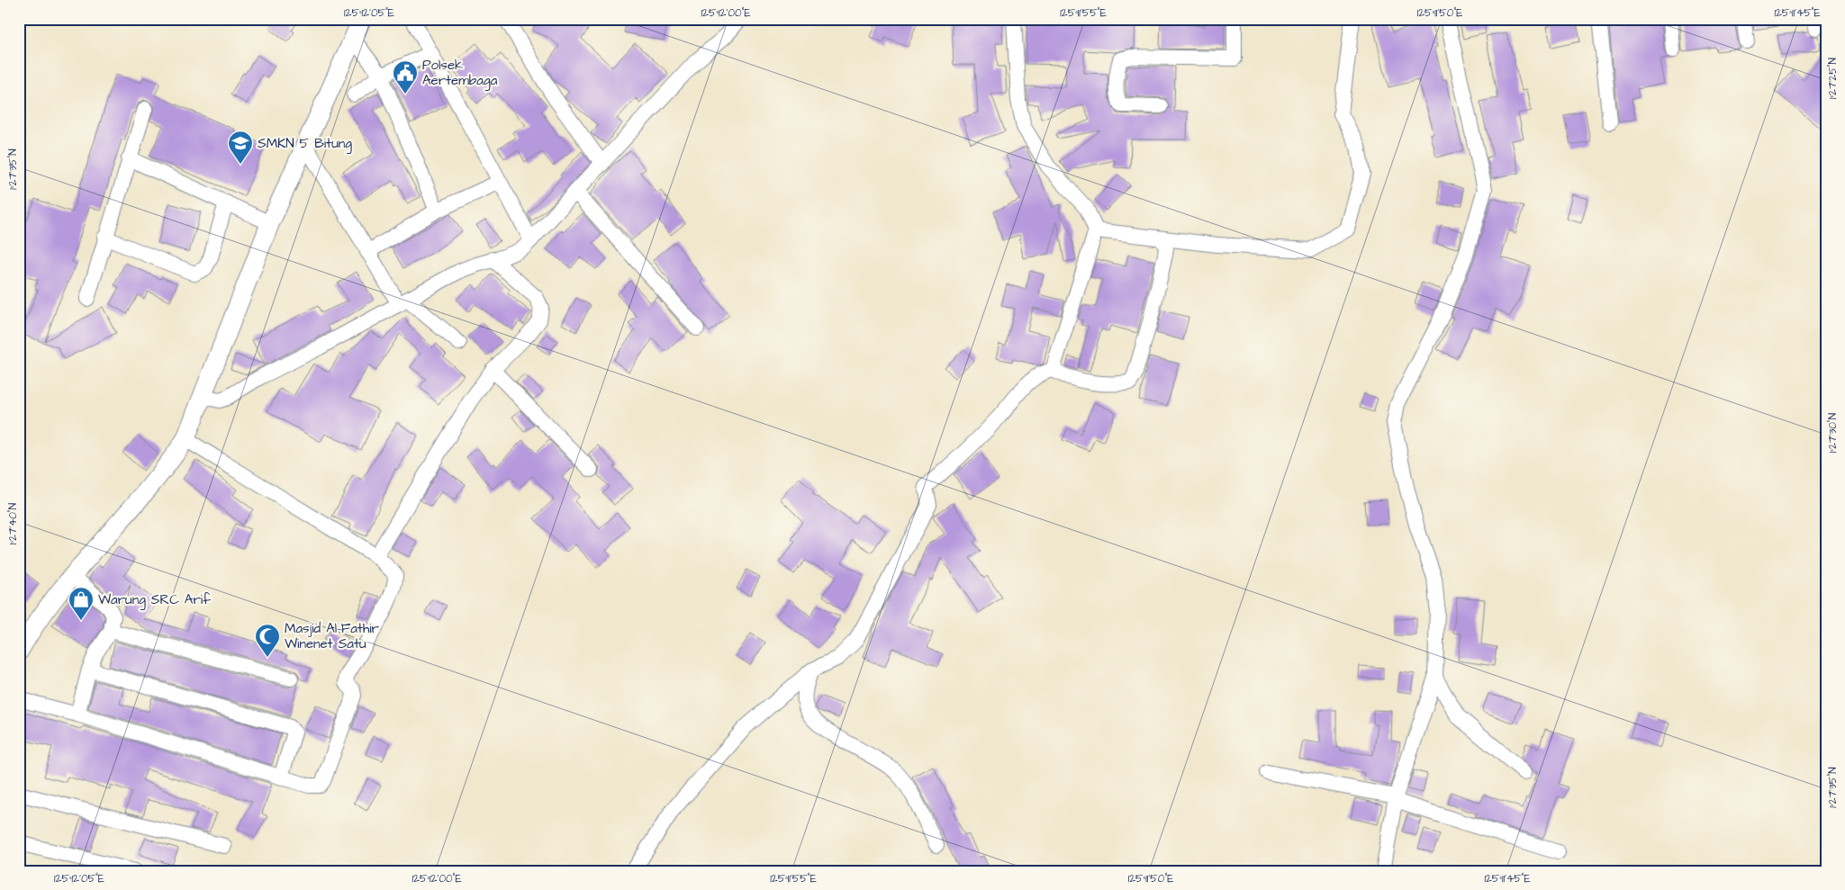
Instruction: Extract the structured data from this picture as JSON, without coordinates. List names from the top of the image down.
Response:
{
  "places": {
    "public building": ["Polsek Aertembaga"],
    "school or university": ["SMKN 5 Bitung"],
    "shop": ["Warung SRC Arif"],
    "mosque": ["Masjid Al-Fathir Winenet Satu"]
  },
  "coordinates": [
    "125°12'05\"E",
    "125°12'00\"E",
    "125°11'55\"E",
    "125°11'50\"E",
    "125°11'45\"E",
    "1°27'25\"N",
    "1°27'35\"N",
    "1°27'30\"N",
    "1°27'40\"N"
  ]
}
